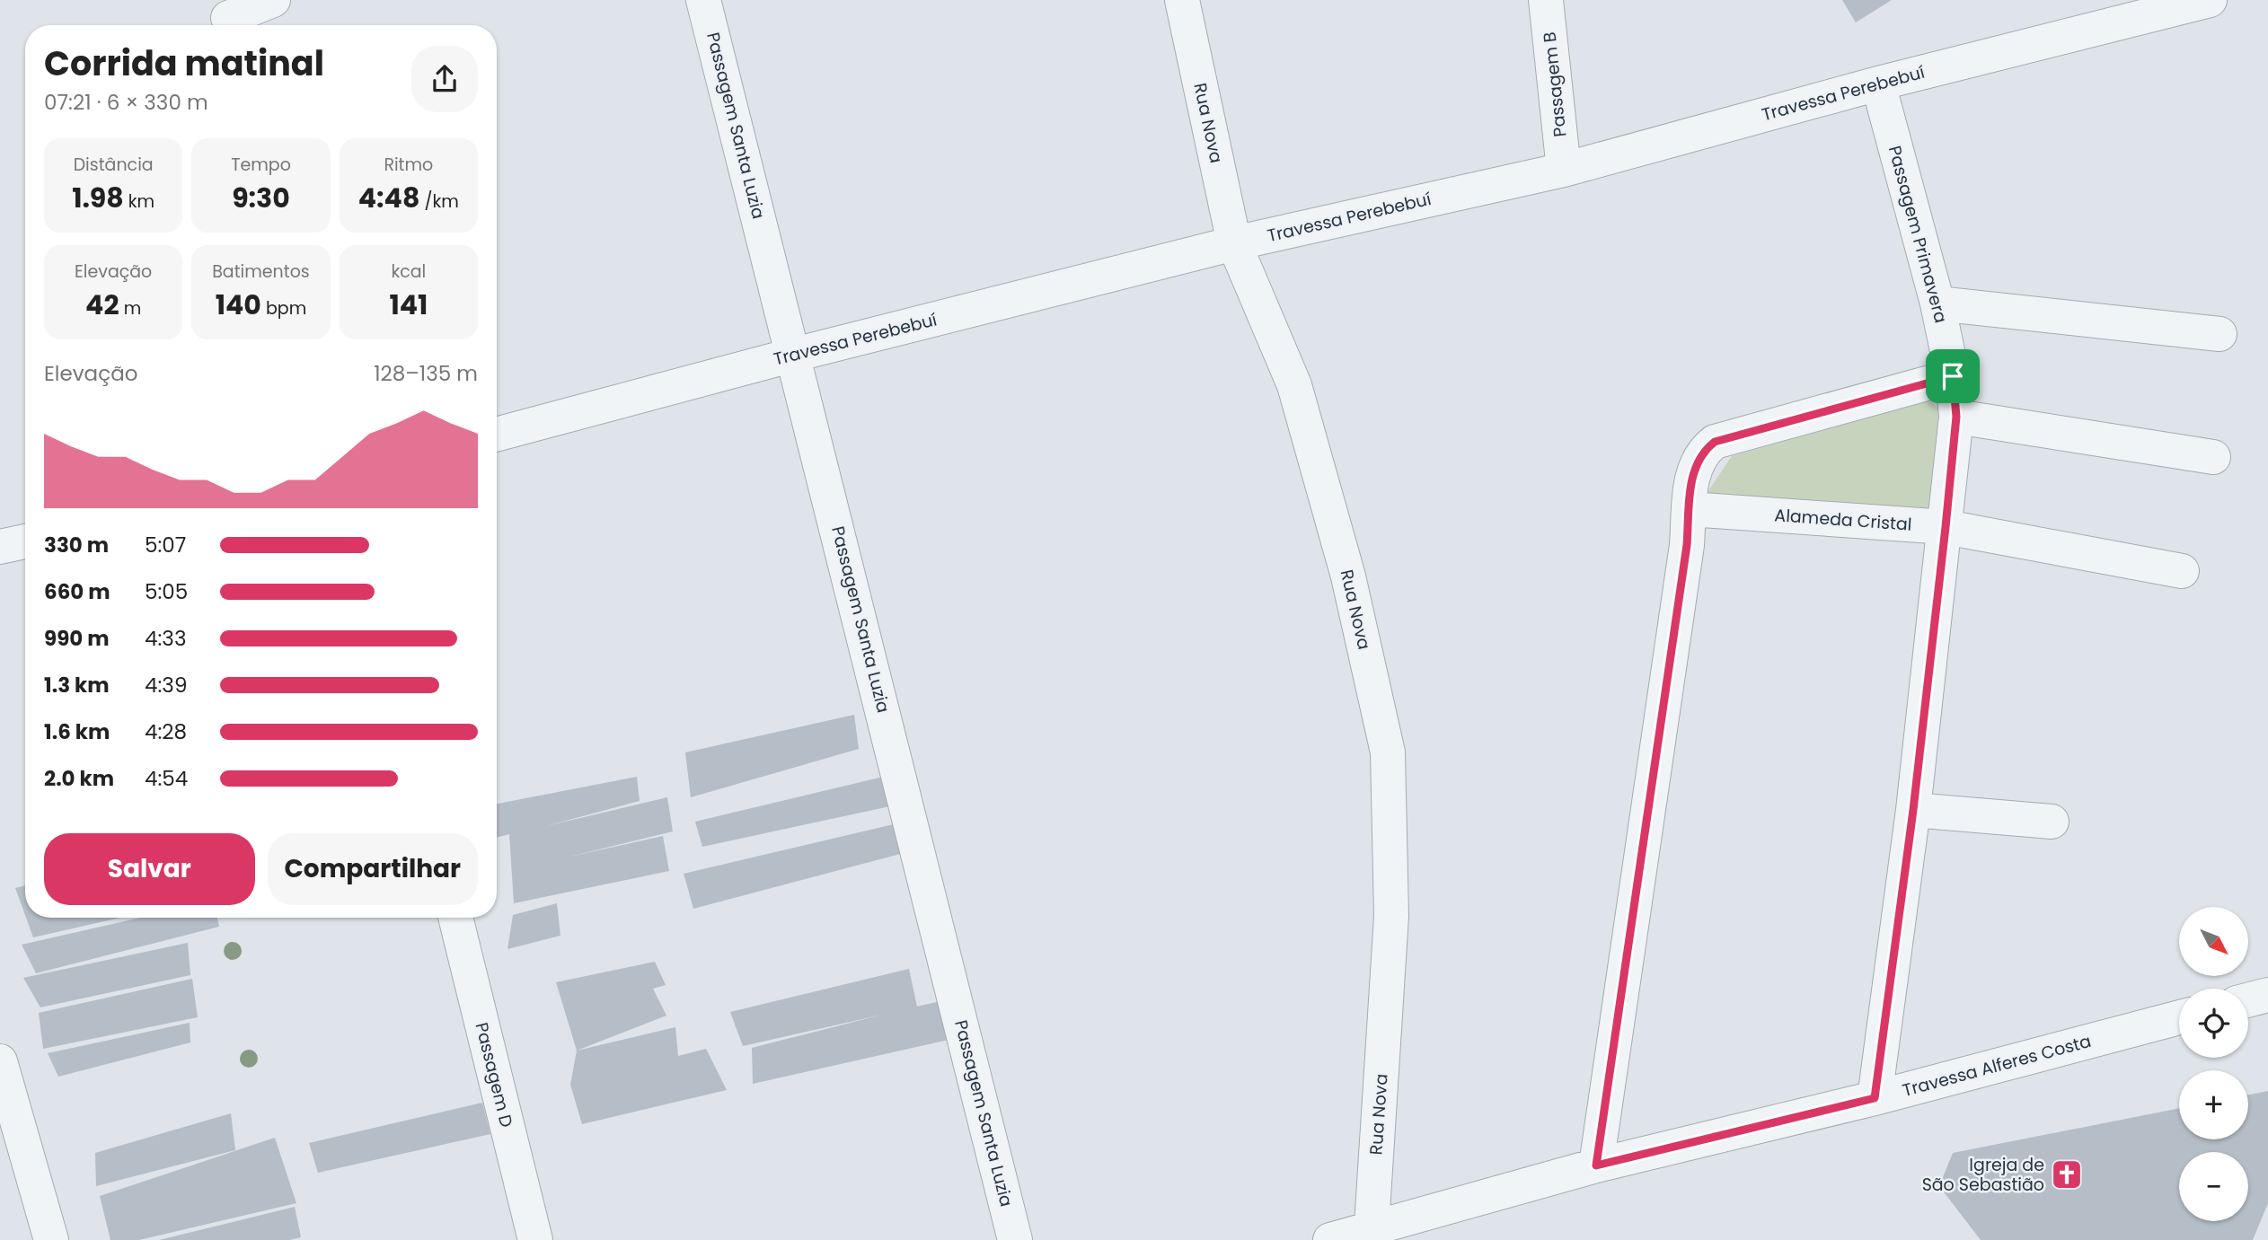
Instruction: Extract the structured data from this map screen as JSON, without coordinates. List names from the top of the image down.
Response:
{
  "streets": {
    "street": [
      "Passagem B",
      "Travessa Perebebuí",
      "Rua Nova",
      "Passagem Santa Luzia",
      "Passagem Primavera",
      "Alameda Cristal",
      "Travessa Alferes Costa",
      "Passagem D"
    ]
  },
  "crossings": [
    ["Passagem B", "Travessa Perebebuí"],
    ["Travessa Perebebuí", "Rua Nova"],
    ["Travessa Perebebuí", "Passagem Santa Luzia"],
    ["Travessa Perebebuí", "Passagem Primavera"],
    ["Rua Nova", "Travessa Alferes Costa"],
    ["Passagem Primavera", "Alameda Cristal"],
    ["Passagem Primavera", "Travessa Alferes Costa"]
  ],
  "places": {
    "church": ["Igreja de São Sebastião"]
  },
  "north": "bottom right",
  "page": {
    "heading": ["Corrida matinal", "07:21 · 6 × 330 m"],
    "stats": [
      ["Distância", "1.98 km"],
      ["Tempo", "9:30"],
      ["Ritmo", "4:48 /km"],
      ["Elevação", "42 m"],
      ["Batimentos", "140 bpm"],
      ["kcal", "141"]
    ],
    "chart": ["Elevação", "128–135 m"],
    "list": [
      {
        "name": "330 m",
        "note": "5:07"
      },
      {
        "name": "660 m",
        "note": "5:05"
      },
      {
        "name": "990 m",
        "note": "4:33"
      },
      {
        "name": "1.3 km",
        "note": "4:39"
      },
      {
        "name": "1.6 km",
        "note": "4:28"
      },
      {
        "name": "2.0 km",
        "note": "4:54"
      }
    ],
    "buttons": ["Salvar", "Compartilhar"],
    "map_buttons": ["+", "−"]
  }
}
